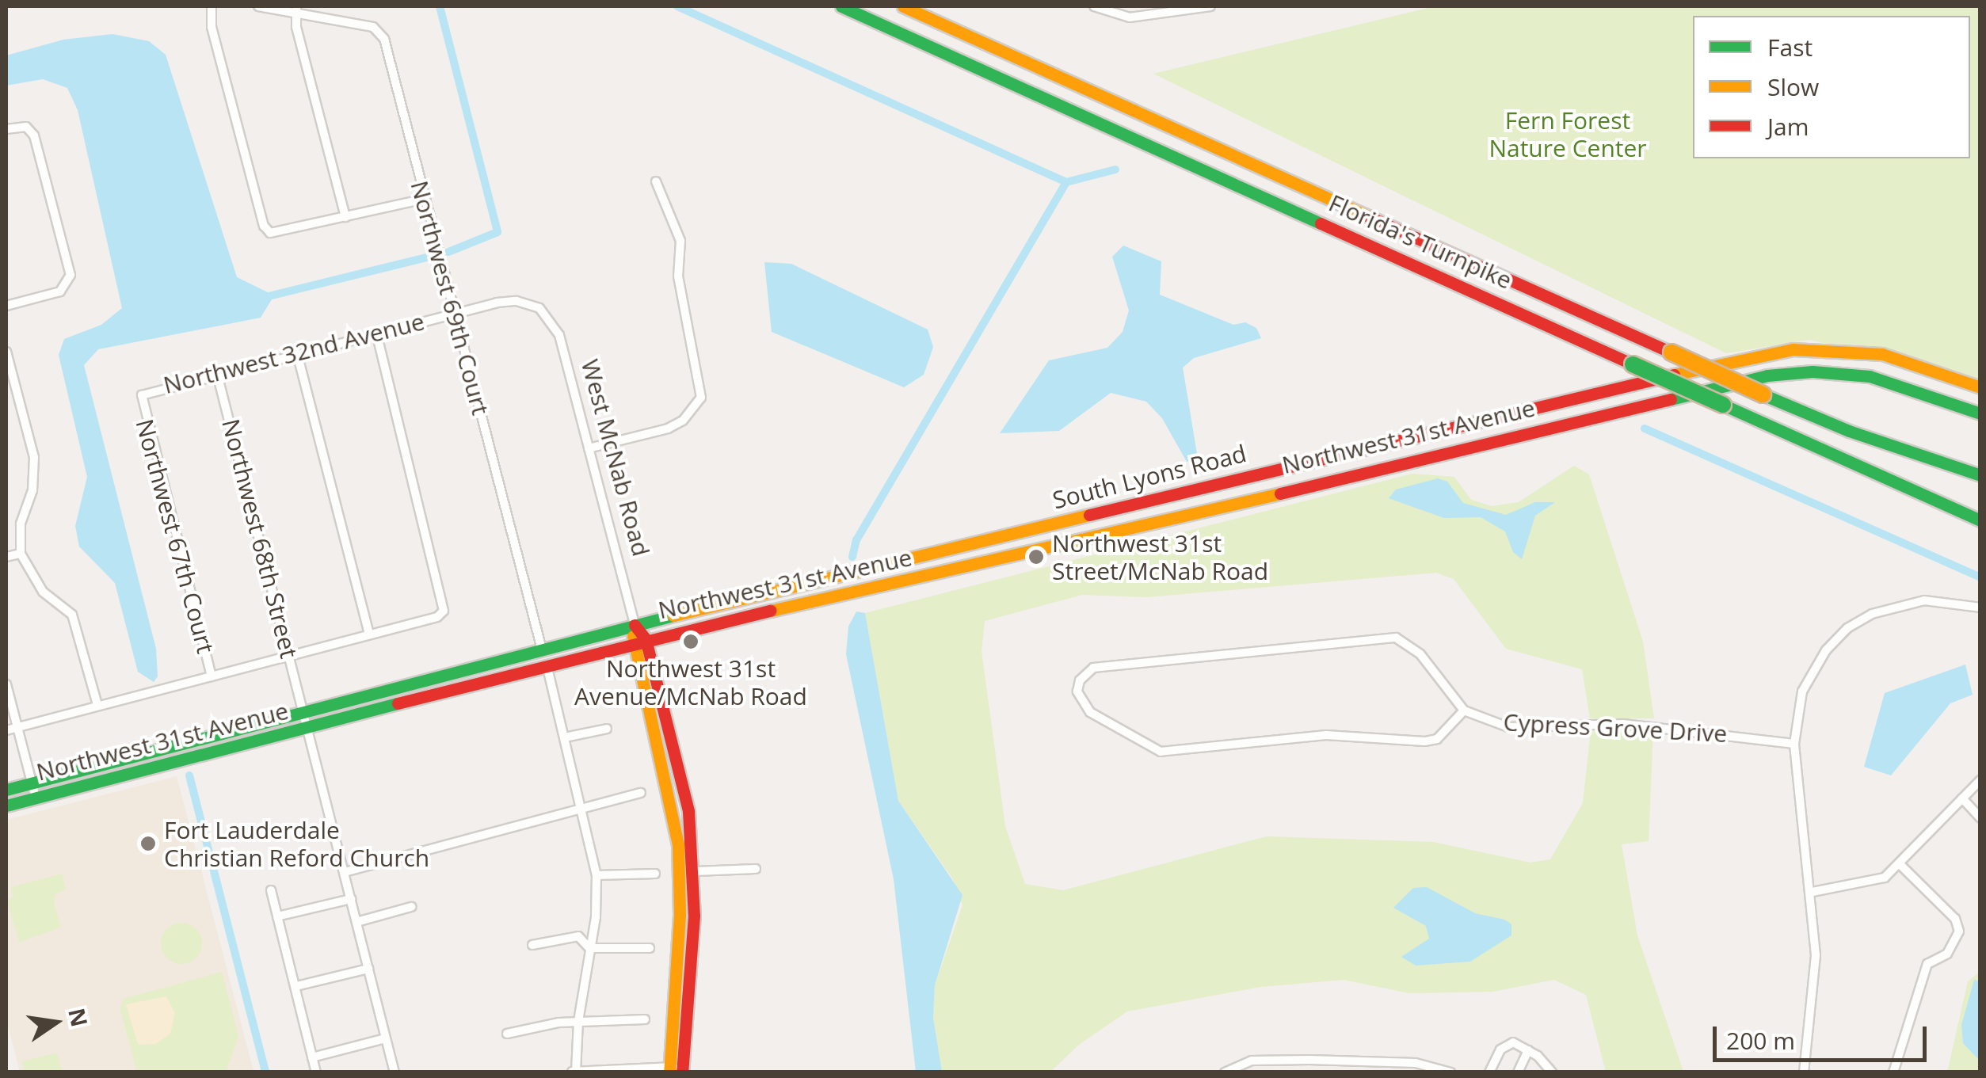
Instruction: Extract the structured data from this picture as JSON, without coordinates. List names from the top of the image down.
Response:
{
  "streets": {
    "main road": [
      "Florida's Turnpike",
      "Northwest 31st Avenue",
      "West McNab Road",
      "South Lyons Road"
    ],
    "street": [
      "Northwest 69th Court",
      "Northwest 32nd Avenue",
      "Northwest 67th Court",
      "Northwest 68th Street",
      "Cypress Grove Drive"
    ]
  },
  "crossings": [
    ["Northwest 69th Court", "Northwest 32nd Avenue"],
    ["Northwest 69th Court", "Northwest 31st Avenue"],
    ["Northwest 32nd Avenue", "West McNab Road"],
    ["Northwest 32nd Avenue", "Northwest 67th Court"],
    ["Northwest 32nd Avenue", "Northwest 68th Street"],
    ["Northwest 31st Avenue", "West McNab Road"],
    ["Northwest 31st Avenue", "South Lyons Road"],
    ["Northwest 31st Avenue", "Northwest 68th Street"]
  ],
  "parks": ["Fern Forest Nature Center"],
  "places": ["Northwest 31st Street/McNab Road", "Northwest 31st Avenue/McNab Road", "Fort Lauderdale Christian Reford Church"],
  "legend": ["Fast", "Slow", "Jam"],
  "scale_bar": "200 m",
  "north": "right"
}
